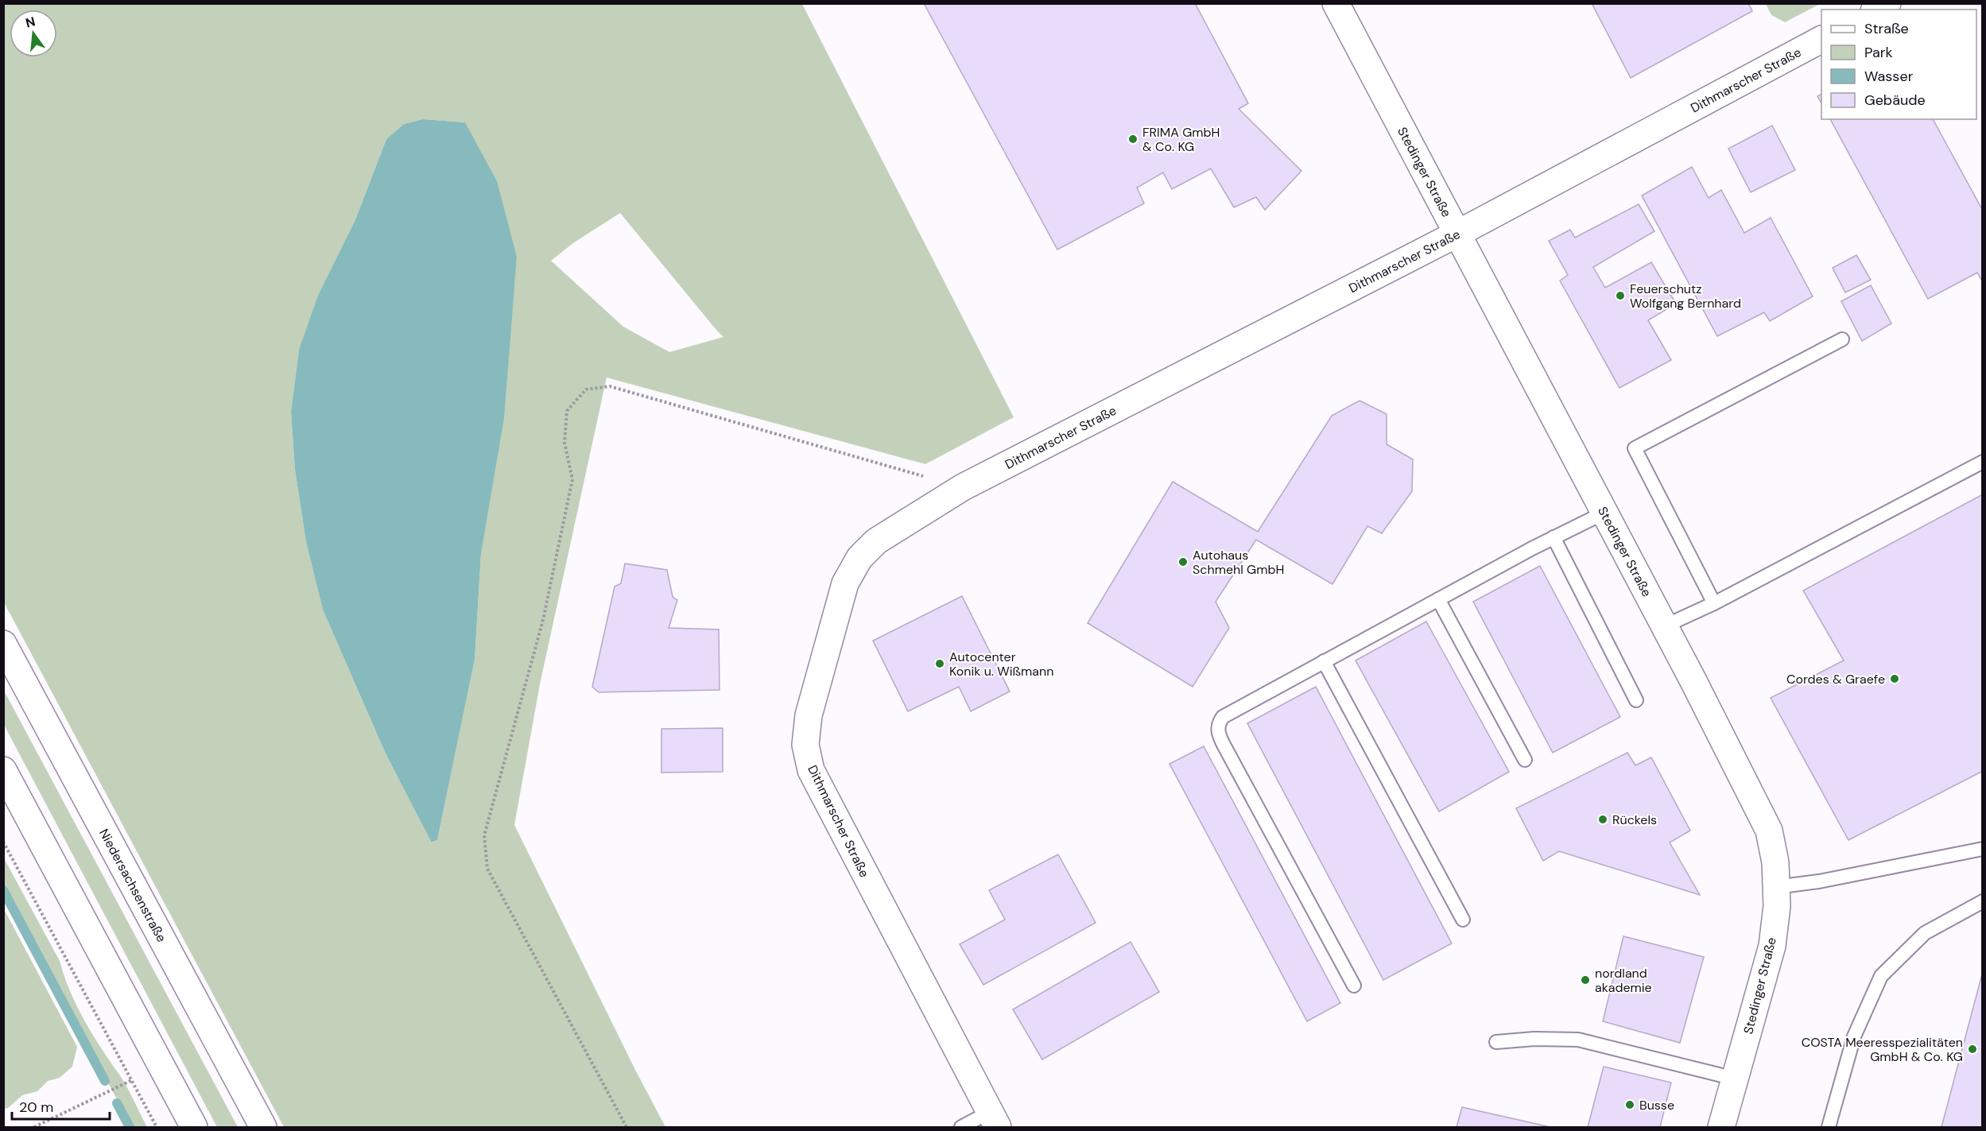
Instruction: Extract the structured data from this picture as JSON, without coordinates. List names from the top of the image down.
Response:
{
  "streets": {
    "street": ["Dithmarscher Straße", "Stedinger Straße", "Niedersachsenstraße"]
  },
  "crossings": [
    ["Dithmarscher Straße", "Stedinger Straße"]
  ],
  "places": [
    "FRIMA GmbH & Co. KG",
    "Feuerschutz Wolfgang Bernhard",
    "Autohaus Schmehl GmbH",
    "Autocenter Konik u. Wißmann",
    "Cordes & Graefe",
    "Rückels",
    "nordland akademie",
    "COSTA Meeresspezialitäten GmbH & Co. KG",
    "Busse"
  ],
  "legend": [
    "Straße",
    "Park",
    "Wasser",
    "Gebäude"
  ],
  "scale_bar": "20 m",
  "north": "top"
}
